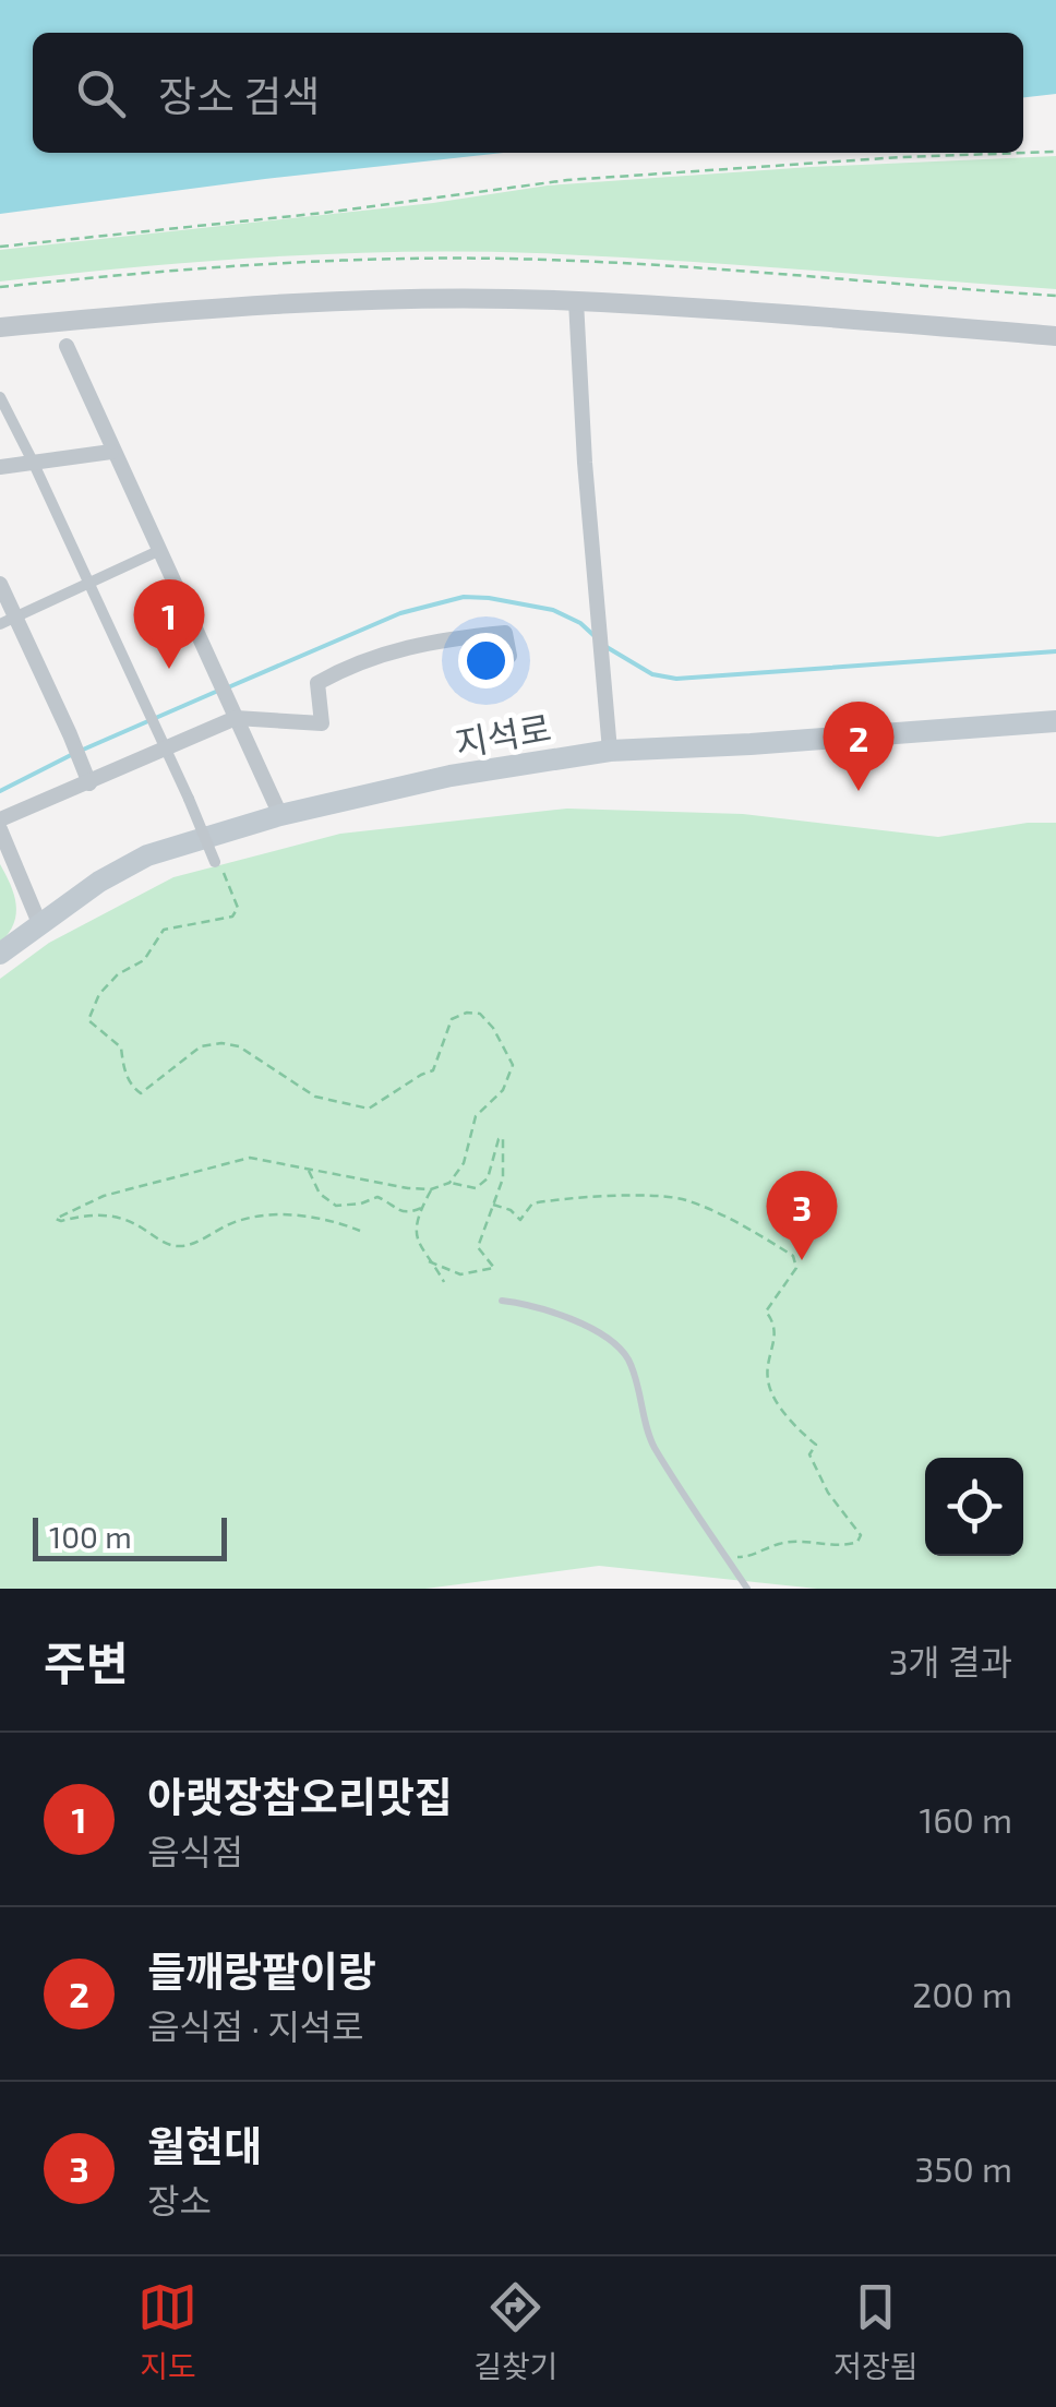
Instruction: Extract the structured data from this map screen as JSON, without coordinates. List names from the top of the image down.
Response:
{
  "streets": {
    "main road": ["지석로"]
  },
  "scale_bar": "100 m",
  "page": {
    "search": "장소 검색",
    "pins": ["1", "2", "3"],
    "scale": "100 m",
    "heading": ["주변", "3개 결과"],
    "list": [
      {
        "mark": "1",
        "name": "아랫장참오리맛집",
        "note": "음식점",
        "value": "160 m"
      },
      {
        "mark": "2",
        "name": "들깨랑팥이랑",
        "note": "음식점 · 지석로",
        "value": "200 m"
      },
      {
        "mark": "3",
        "name": "월현대",
        "note": "장소",
        "value": "350 m"
      }
    ],
    "nav": ["지도", "길찾기", "저장됨"]
  }
}
